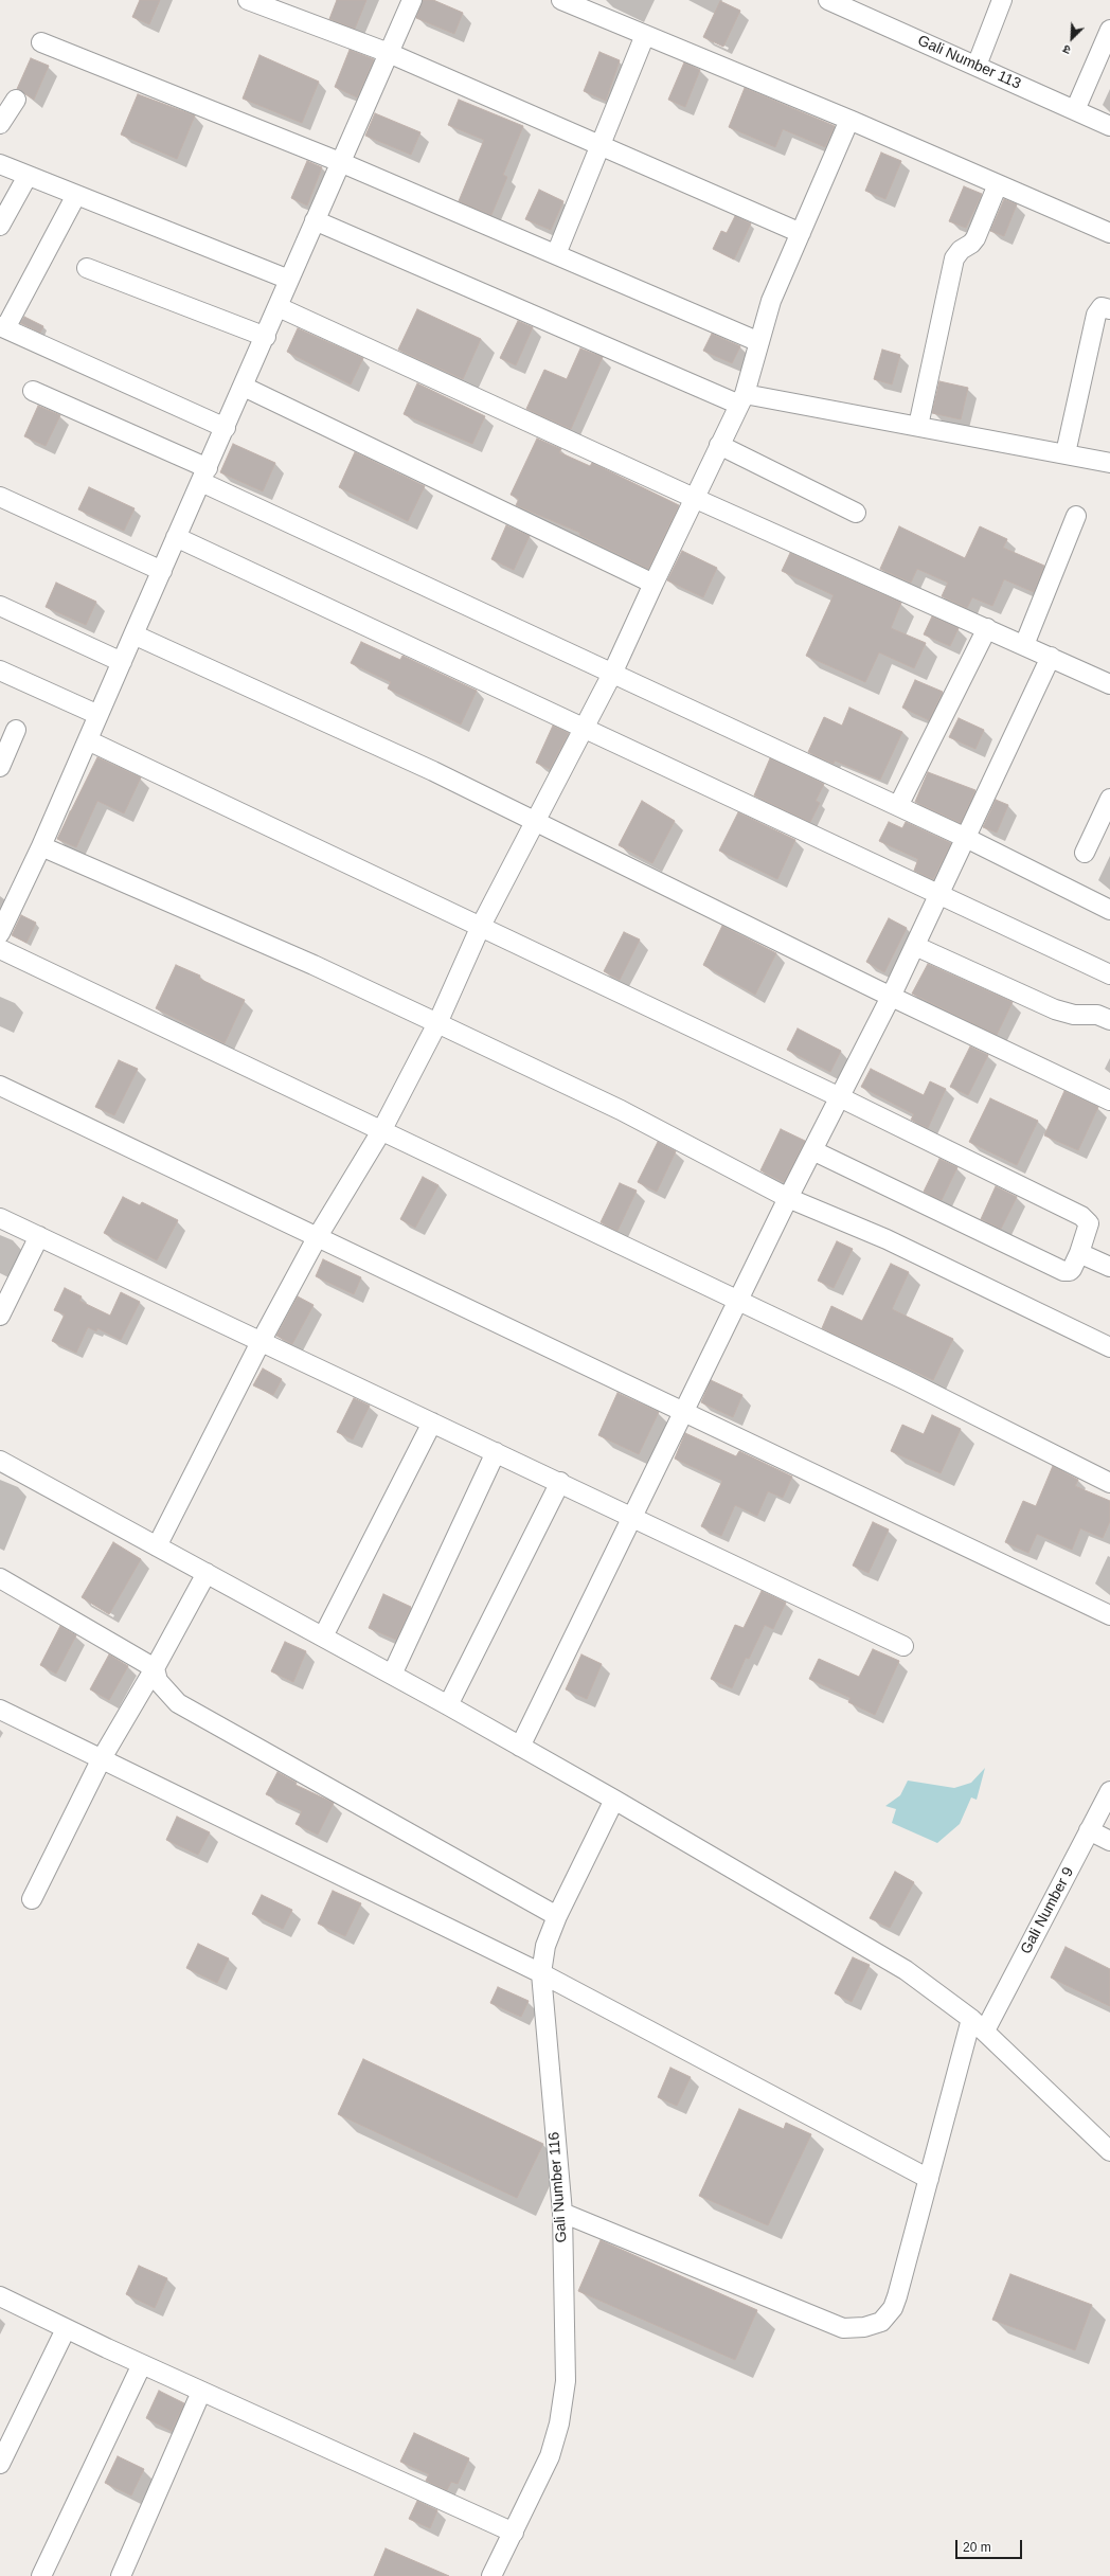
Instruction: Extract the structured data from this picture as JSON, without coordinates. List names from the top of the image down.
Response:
{
  "streets": {
    "street": ["Gali Number 113", "Gali Number 9", "Gali Number 116"]
  },
  "crossings": [
    ["Gali Number 9", "Gali Number 116"]
  ],
  "scale_bar": "20 m",
  "north": "bottom left"
}
